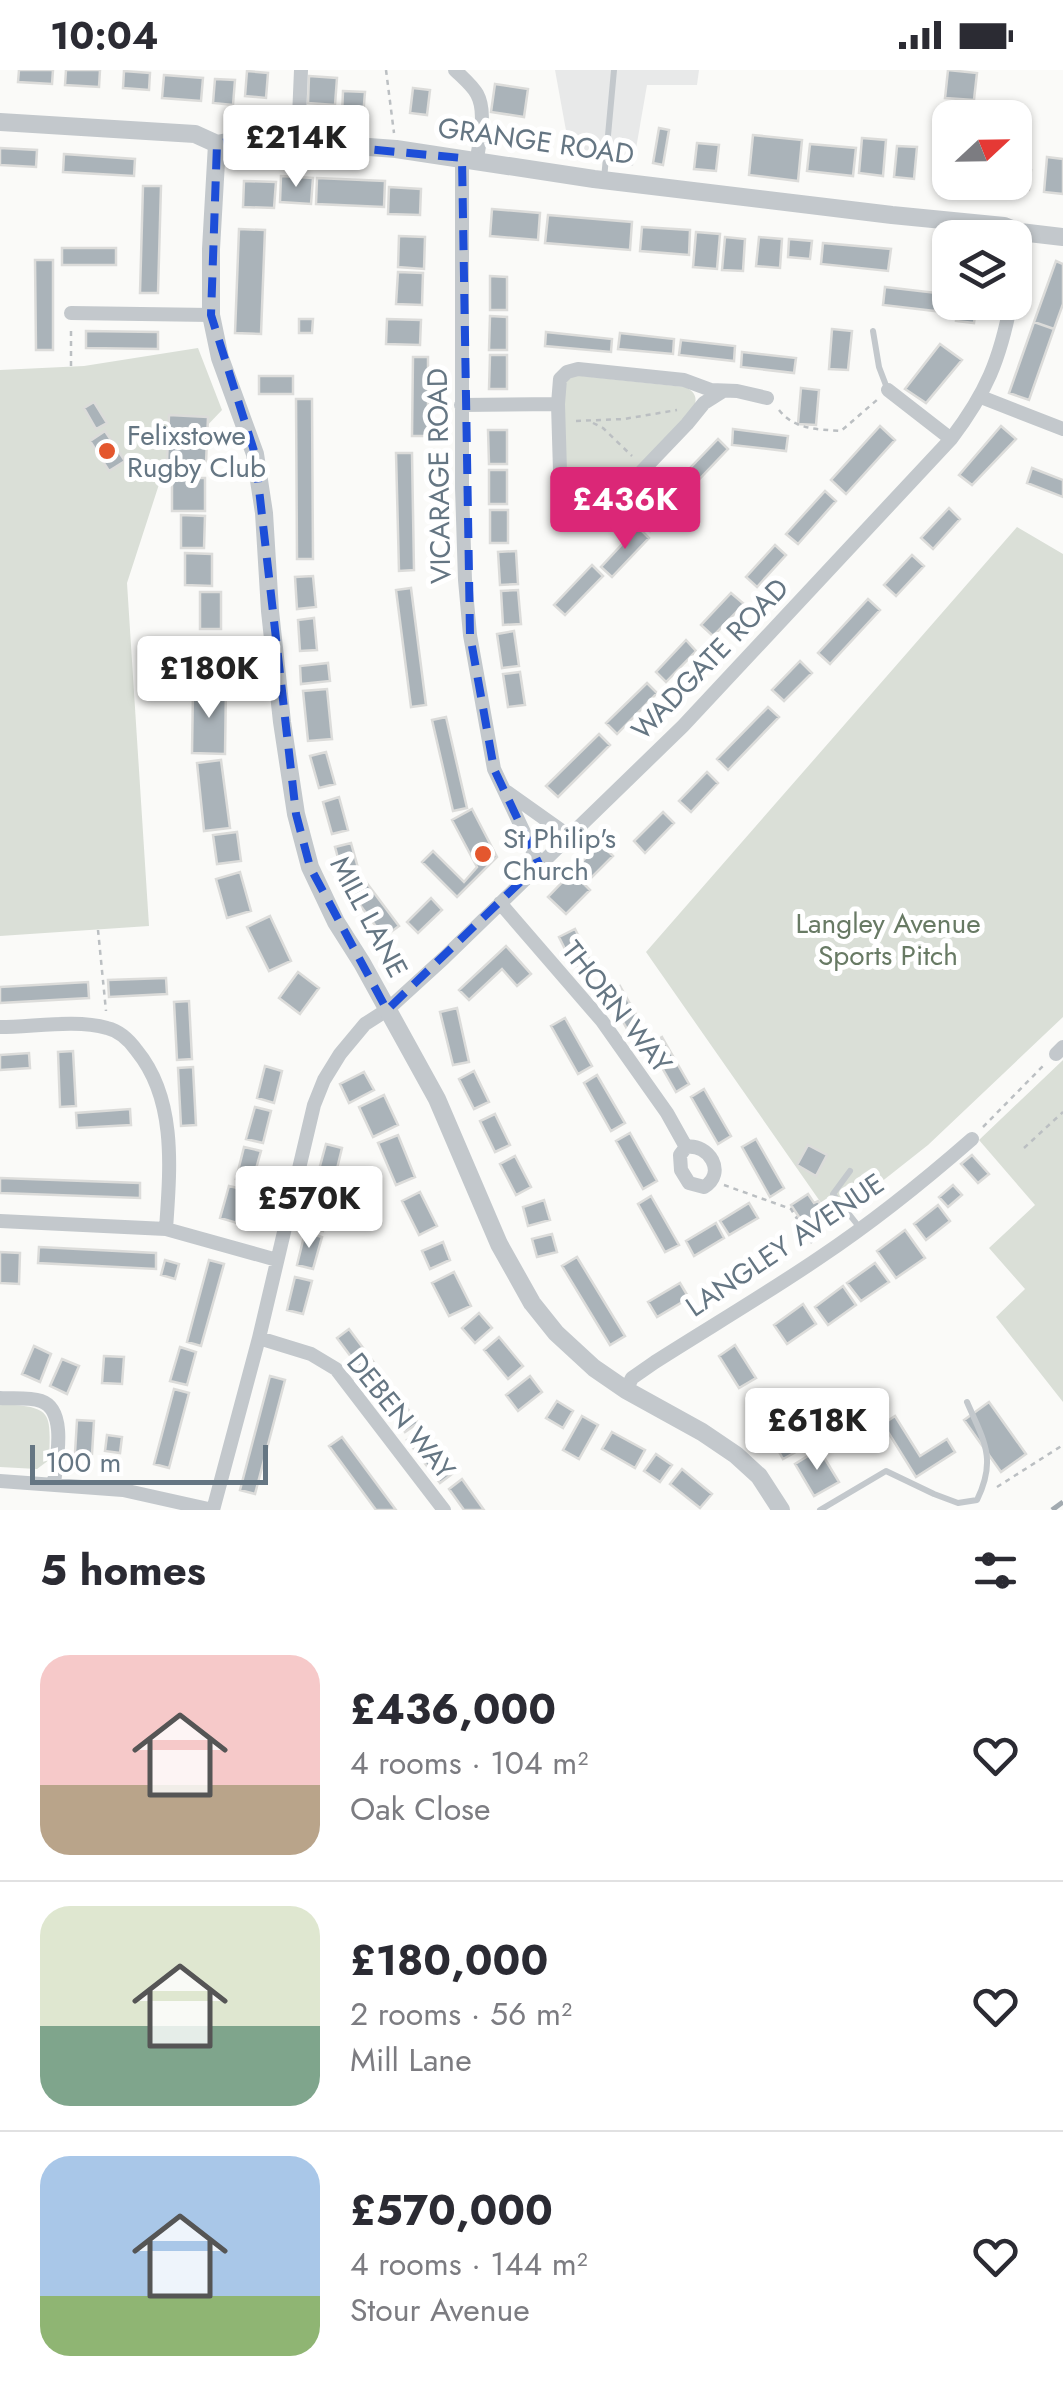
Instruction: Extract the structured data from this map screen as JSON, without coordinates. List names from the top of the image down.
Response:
{
  "streets": {
    "street": [
      "GRANGE ROAD",
      "VICARAGE ROAD",
      "WADGATE ROAD",
      "MILL LANE",
      "THORN WAY",
      "LANGLEY AVENUE",
      "DEBEN WAY"
    ]
  },
  "crossings": [
    ["GRANGE ROAD", "VICARAGE ROAD"],
    ["GRANGE ROAD", "MILL LANE"],
    ["VICARAGE ROAD", "WADGATE ROAD"],
    ["WADGATE ROAD", "MILL LANE"],
    ["WADGATE ROAD", "THORN WAY"],
    ["WADGATE ROAD", "DEBEN WAY"],
    ["MILL LANE", "LANGLEY AVENUE"]
  ],
  "parks": ["Langley Avenue Sports Pitch"],
  "places": ["Felixstowe Rugby Club", "St Philip's Church"],
  "scale_bar": "100 m",
  "north": "right",
  "page": {
    "status": "10:04",
    "price": [
      "£214K",
      "£436K",
      "£180K",
      "£570K",
      "£618K"
    ],
    "scale": "100 m",
    "heading": "5 homes",
    "list": [
      {
        "name": "£436,000",
        "note": "4 rooms · 104 m² · Oak Close"
      },
      {
        "name": "£180,000",
        "note": "2 rooms · 56 m² · Mill Lane"
      },
      {
        "name": "£570,000",
        "note": "4 rooms · 144 m² · Stour Avenue"
      }
    ]
  }
}
